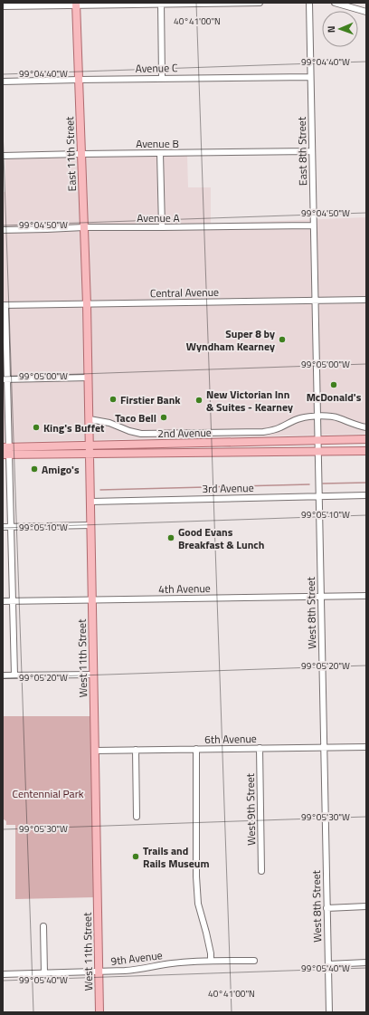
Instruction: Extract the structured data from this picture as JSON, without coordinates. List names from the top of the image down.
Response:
{
  "streets": {
    "main road": ["East 11th Street", "2nd Avenue", "West 11th Street"],
    "street": [
      "Avenue C",
      "Avenue B",
      "East 8th Street",
      "Avenue A",
      "Central Avenue",
      "3rd Avenue",
      "4th Avenue",
      "West 8th Street",
      "6th Avenue",
      "West 9th Street",
      "9th Avenue"
    ]
  },
  "crossings": [
    ["Avenue C", "East 8th Street"],
    ["Avenue C", "East 11th Street"],
    ["Avenue B", "East 8th Street"],
    ["Avenue B", "East 11th Street"],
    ["East 8th Street", "Avenue A"],
    ["East 8th Street", "Central Avenue"],
    ["East 8th Street", "West 8th Street"],
    ["East 11th Street", "Avenue A"],
    ["East 11th Street", "Central Avenue"],
    ["East 11th Street", "West 11th Street"],
    ["Central Avenue", "West 8th Street"],
    ["Central Avenue", "West 11th Street"],
    ["2nd Avenue", "West 8th Street"],
    ["2nd Avenue", "West 11th Street"],
    ["3rd Avenue", "West 8th Street"],
    ["3rd Avenue", "West 11th Street"],
    ["4th Avenue", "West 8th Street"],
    ["4th Avenue", "West 11th Street"],
    ["West 8th Street", "6th Avenue"],
    ["West 11th Street", "6th Avenue"],
    ["West 11th Street", "9th Avenue"],
    ["6th Avenue", "West 9th Street"]
  ],
  "parks": ["Centennial Park"],
  "places": [
    "Super 8 by Wyndham Kearney",
    "McDonald's",
    "Firstier Bank",
    "New Victorian Inn & Suites - Kearney",
    "Taco Bell",
    "King's Buffet",
    "Amigo's",
    "Good Evans Breakfast & Lunch",
    "Trails and Rails Museum"
  ],
  "north": "left",
  "coordinates": [
    "40°41'00\"N",
    "99°04'40\"W",
    "99°04'50\"W",
    "99°05'00\"W",
    "99°05'10\"W",
    "99°05'20\"W",
    "99°05'30\"W",
    "99°05'40\"W"
  ]
}
